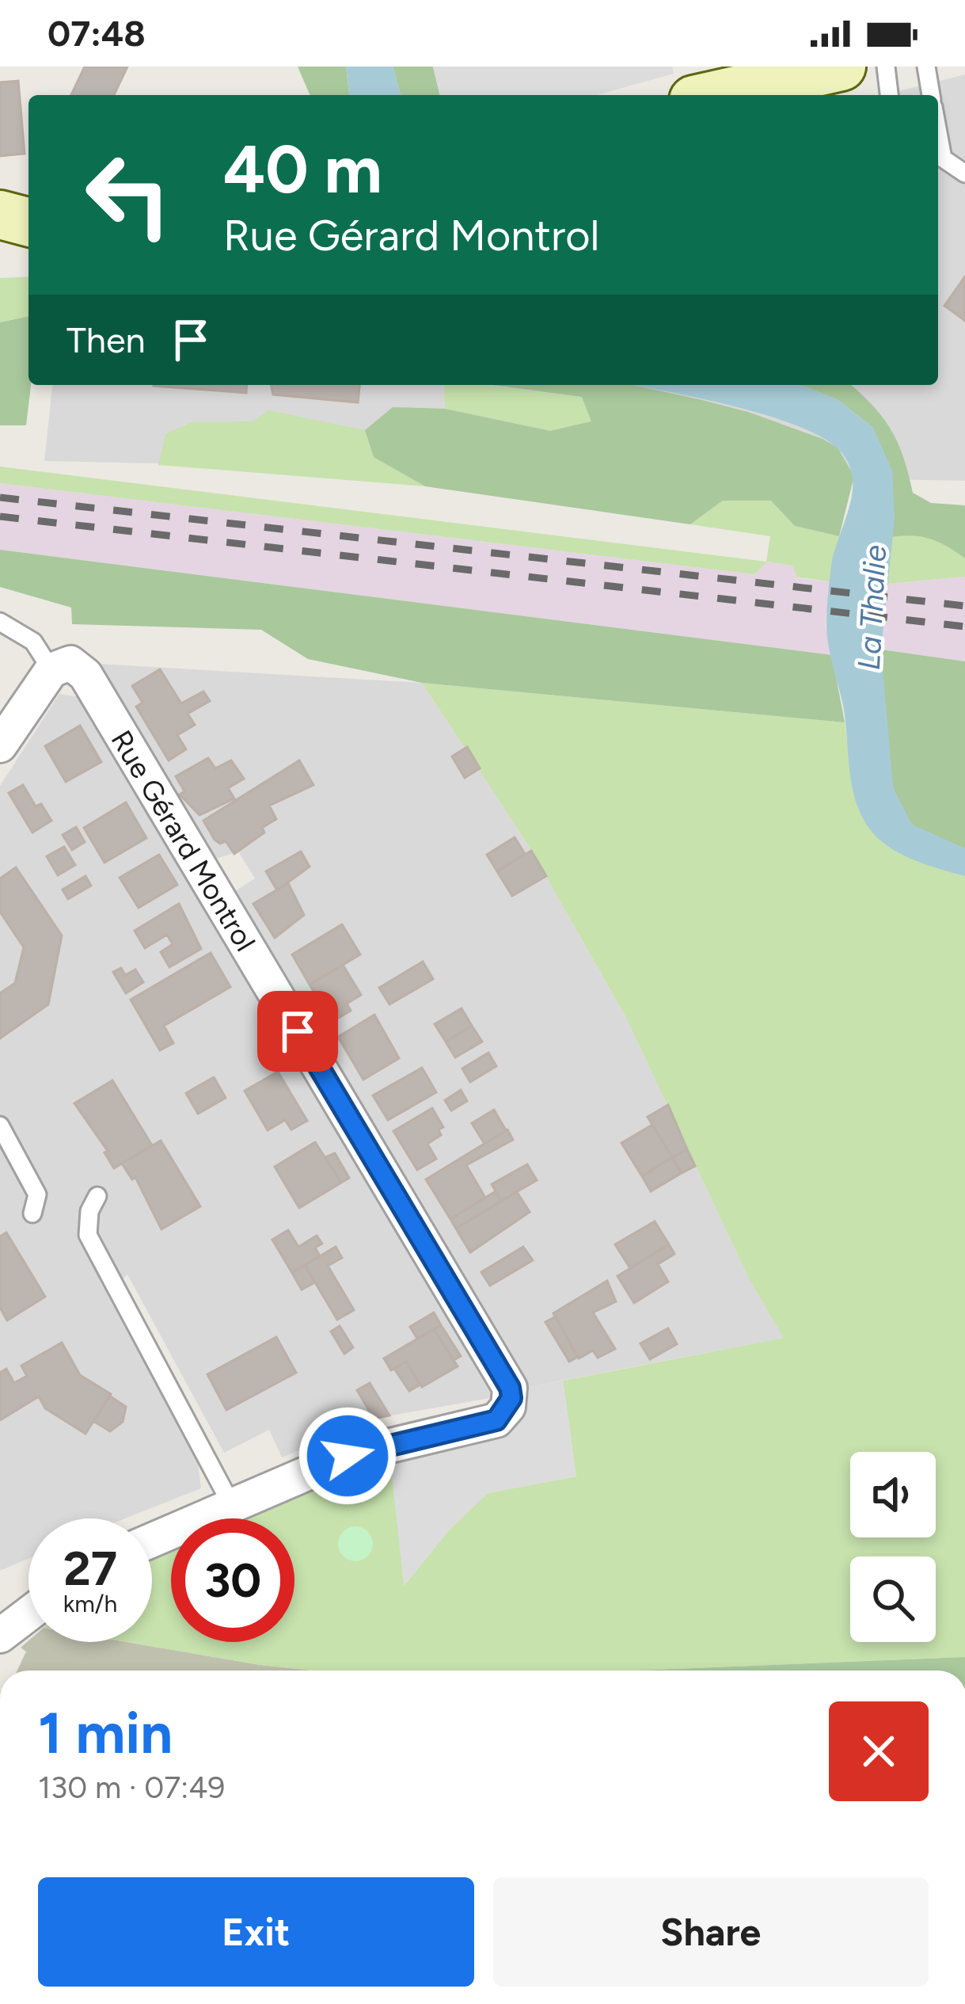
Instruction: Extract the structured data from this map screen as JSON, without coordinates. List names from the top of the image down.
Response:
{
  "streets": {
    "street": ["Rue Gérard Montrol"]
  },
  "water": ["La Thalie"],
  "page": {
    "status": "07:48",
    "turn": ["40 m", "Rue Gérard Montrol"],
    "then": "Then",
    "speed": "27 km/h",
    "limit": "30",
    "heading": ["1 min", "130 m · 07:49"],
    "buttons": ["Exit", "Share"]
  }
}
